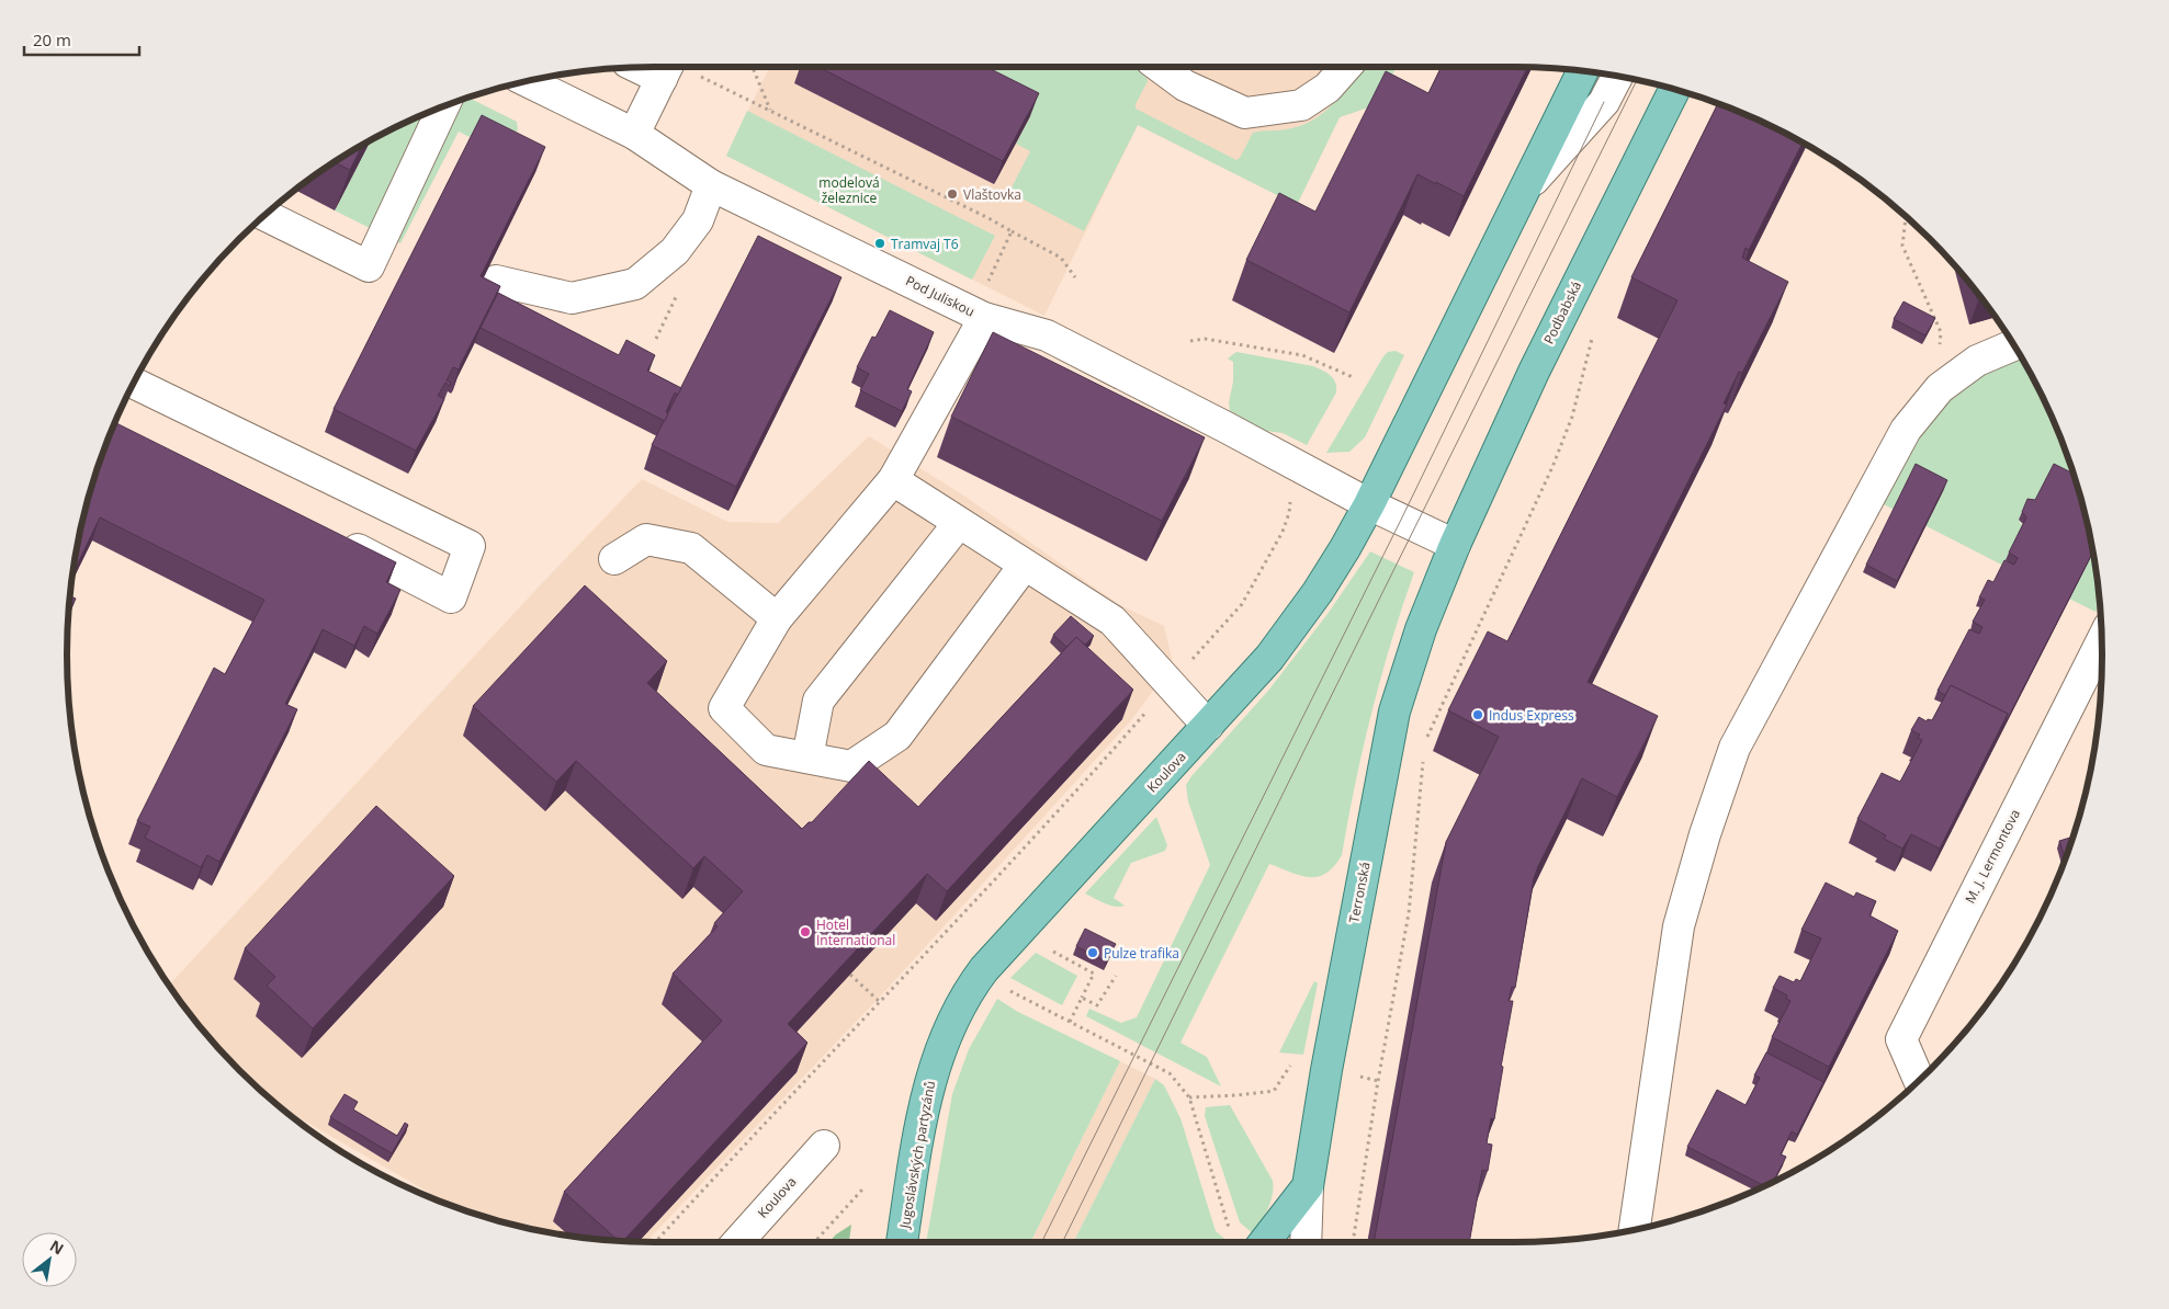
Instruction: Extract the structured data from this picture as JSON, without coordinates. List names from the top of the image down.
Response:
{
  "streets": {
    "main road": [
      "Podbabská",
      "Koulova",
      "Terronská",
      "Jugoslávských partyzánů"
    ],
    "street": ["Pod Juliskou", "M. J. Lermontova"]
  },
  "crossings": [
    ["Pod Juliskou", "Podbabská"],
    ["Pod Juliskou", "Koulova"],
    ["Pod Juliskou", "Terronská"],
    ["Podbabská", "Terronská"],
    ["Koulova", "Jugoslávských partyzánů"]
  ],
  "parks": ["modelová železnice"],
  "places": [
    "Vlaštovka",
    "Tramvaj T6",
    "Indus Express",
    "Hotel International",
    "Pulze trafika"
  ],
  "scale_bar": "20 m",
  "north": "top right"
}
